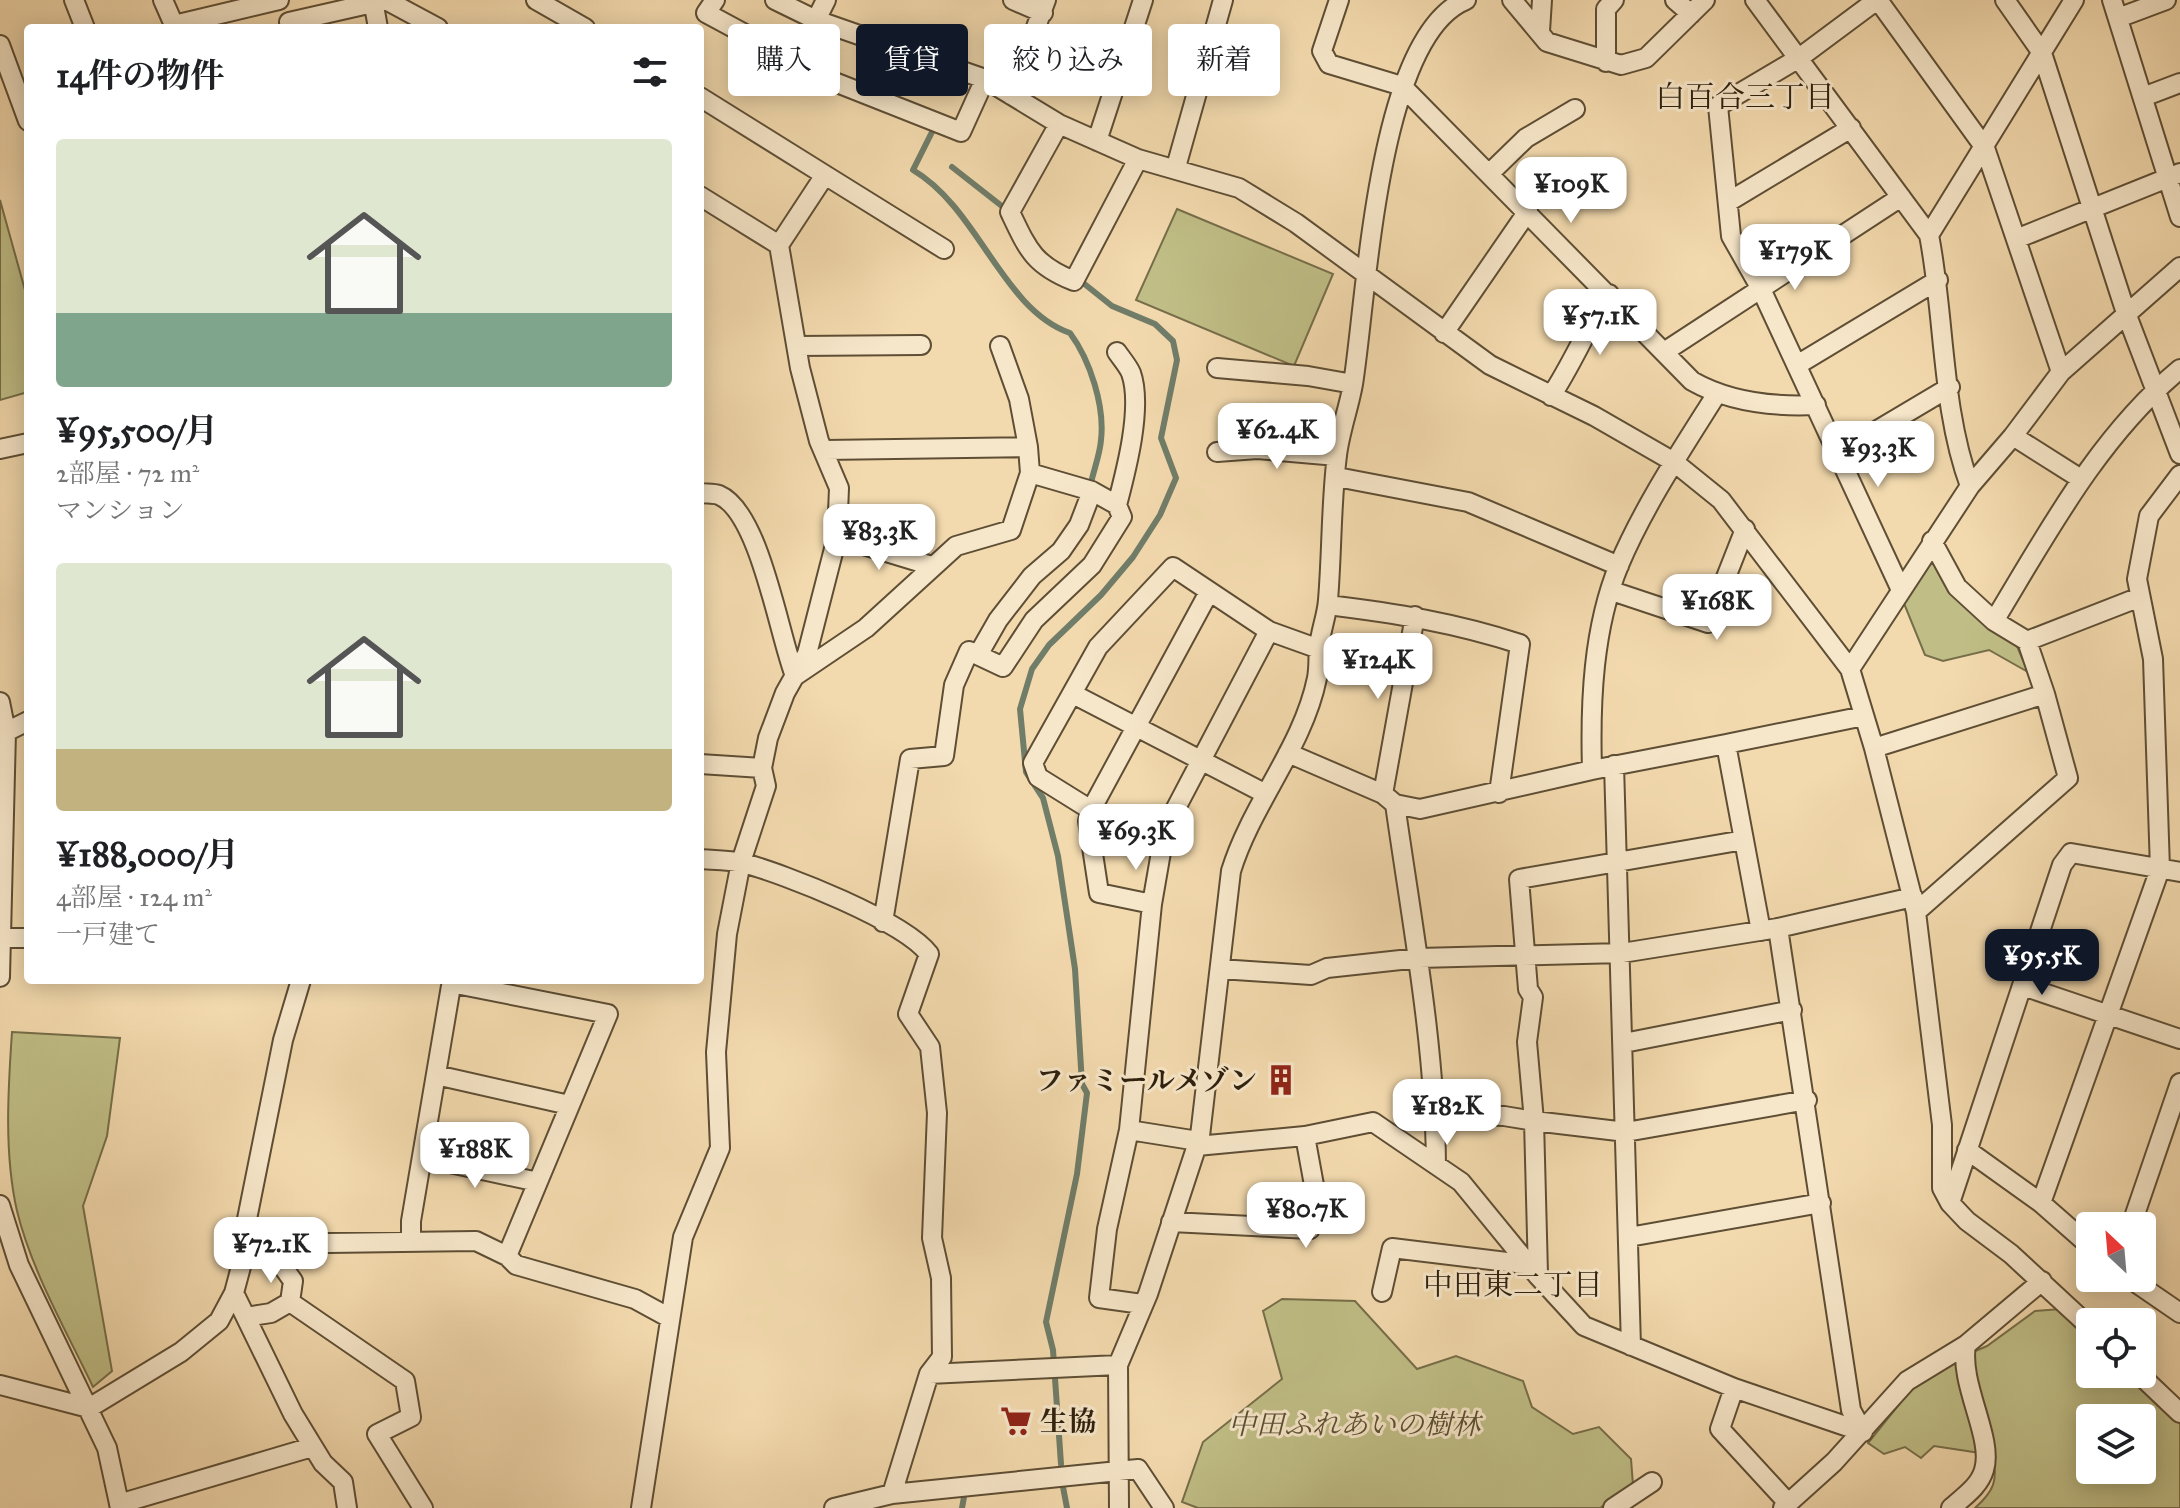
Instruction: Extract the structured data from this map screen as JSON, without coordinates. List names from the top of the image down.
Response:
{
  "districts": ["白百合三丁目", "中田東二丁目"],
  "parks": ["中田ふれあいの樹林"],
  "places": {
    "building": ["ファミールメゾン"],
    "supermarket": ["生協"]
  },
  "north": "top left",
  "page": {
    "chip": [
      "購入",
      "賃貸",
      "絞り込み",
      "新着"
    ],
    "heading": "14件の物件",
    "list": [
      {
        "name": "¥95,500/月",
        "note": "2部屋 · 72 m² · マンション"
      },
      {
        "name": "¥188,000/月",
        "note": "4部屋 · 124 m² · 一戸建て"
      }
    ],
    "price": [
      "¥109K",
      "¥179K",
      "¥57.1K",
      "¥62.4K",
      "¥93.3K",
      "¥83.3K",
      "¥168K",
      "¥124K",
      "¥69.3K",
      "¥95.5K",
      "¥182K",
      "¥188K",
      "¥80.7K",
      "¥72.1K"
    ]
  }
}
